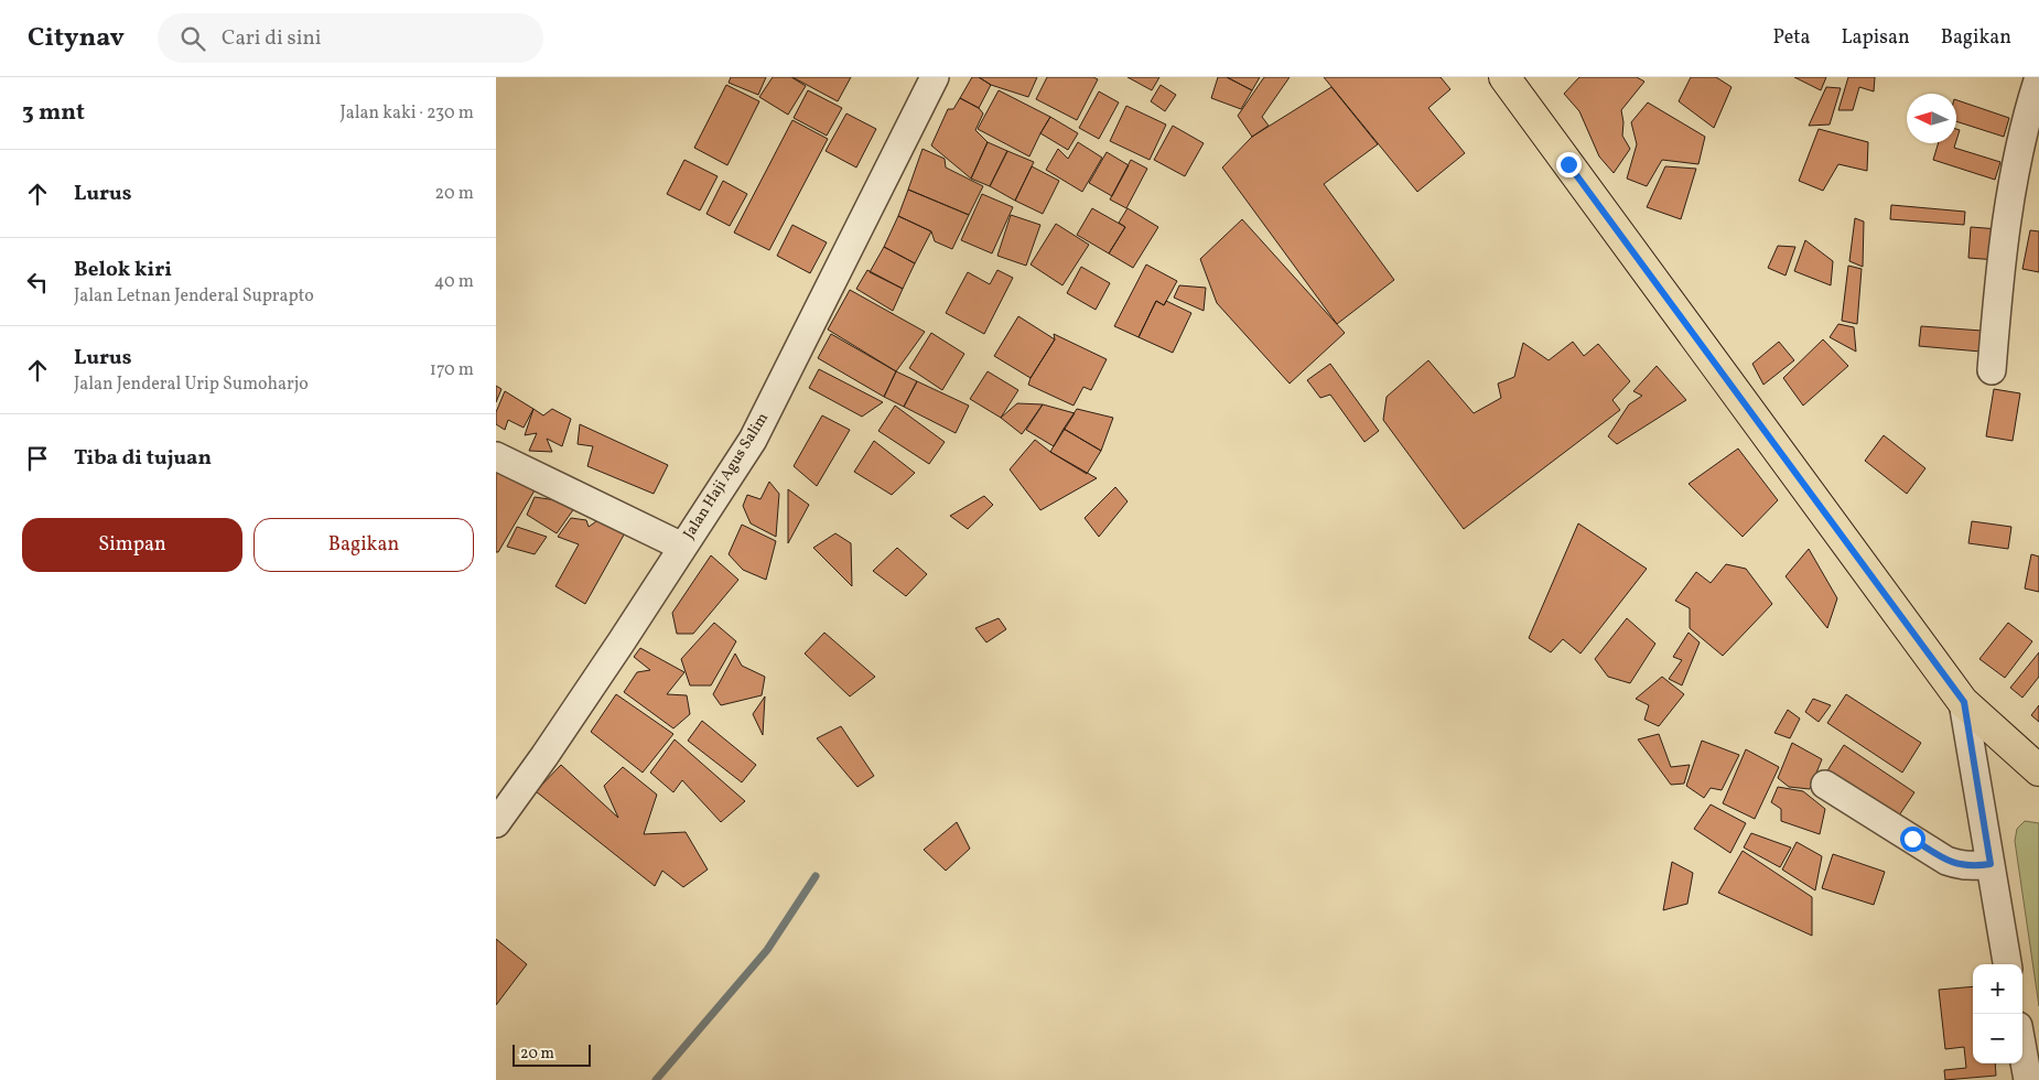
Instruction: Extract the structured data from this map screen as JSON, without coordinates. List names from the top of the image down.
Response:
{
  "streets": {
    "street": ["Jalan Haji Agus Salim"]
  },
  "scale_bar": "20 m",
  "north": "left",
  "page": {
    "header": "Citynav",
    "search": "Cari di sini",
    "nav": ["Peta", "Lapisan", "Bagikan"],
    "heading": ["3 mnt", "Jalan kaki · 230 m"],
    "list": [
      ["Lurus", "20 m"],
      ["Belok kiri", "Jalan Letnan Jenderal Suprapto", "40 m"],
      ["Lurus", "Jalan Jenderal Urip Sumoharjo", "170 m"],
      "Tiba di tujuan"
    ],
    "buttons": ["Simpan", "Bagikan"],
    "map_buttons": ["+", "−"],
    "scale": "20 m"
  }
}
